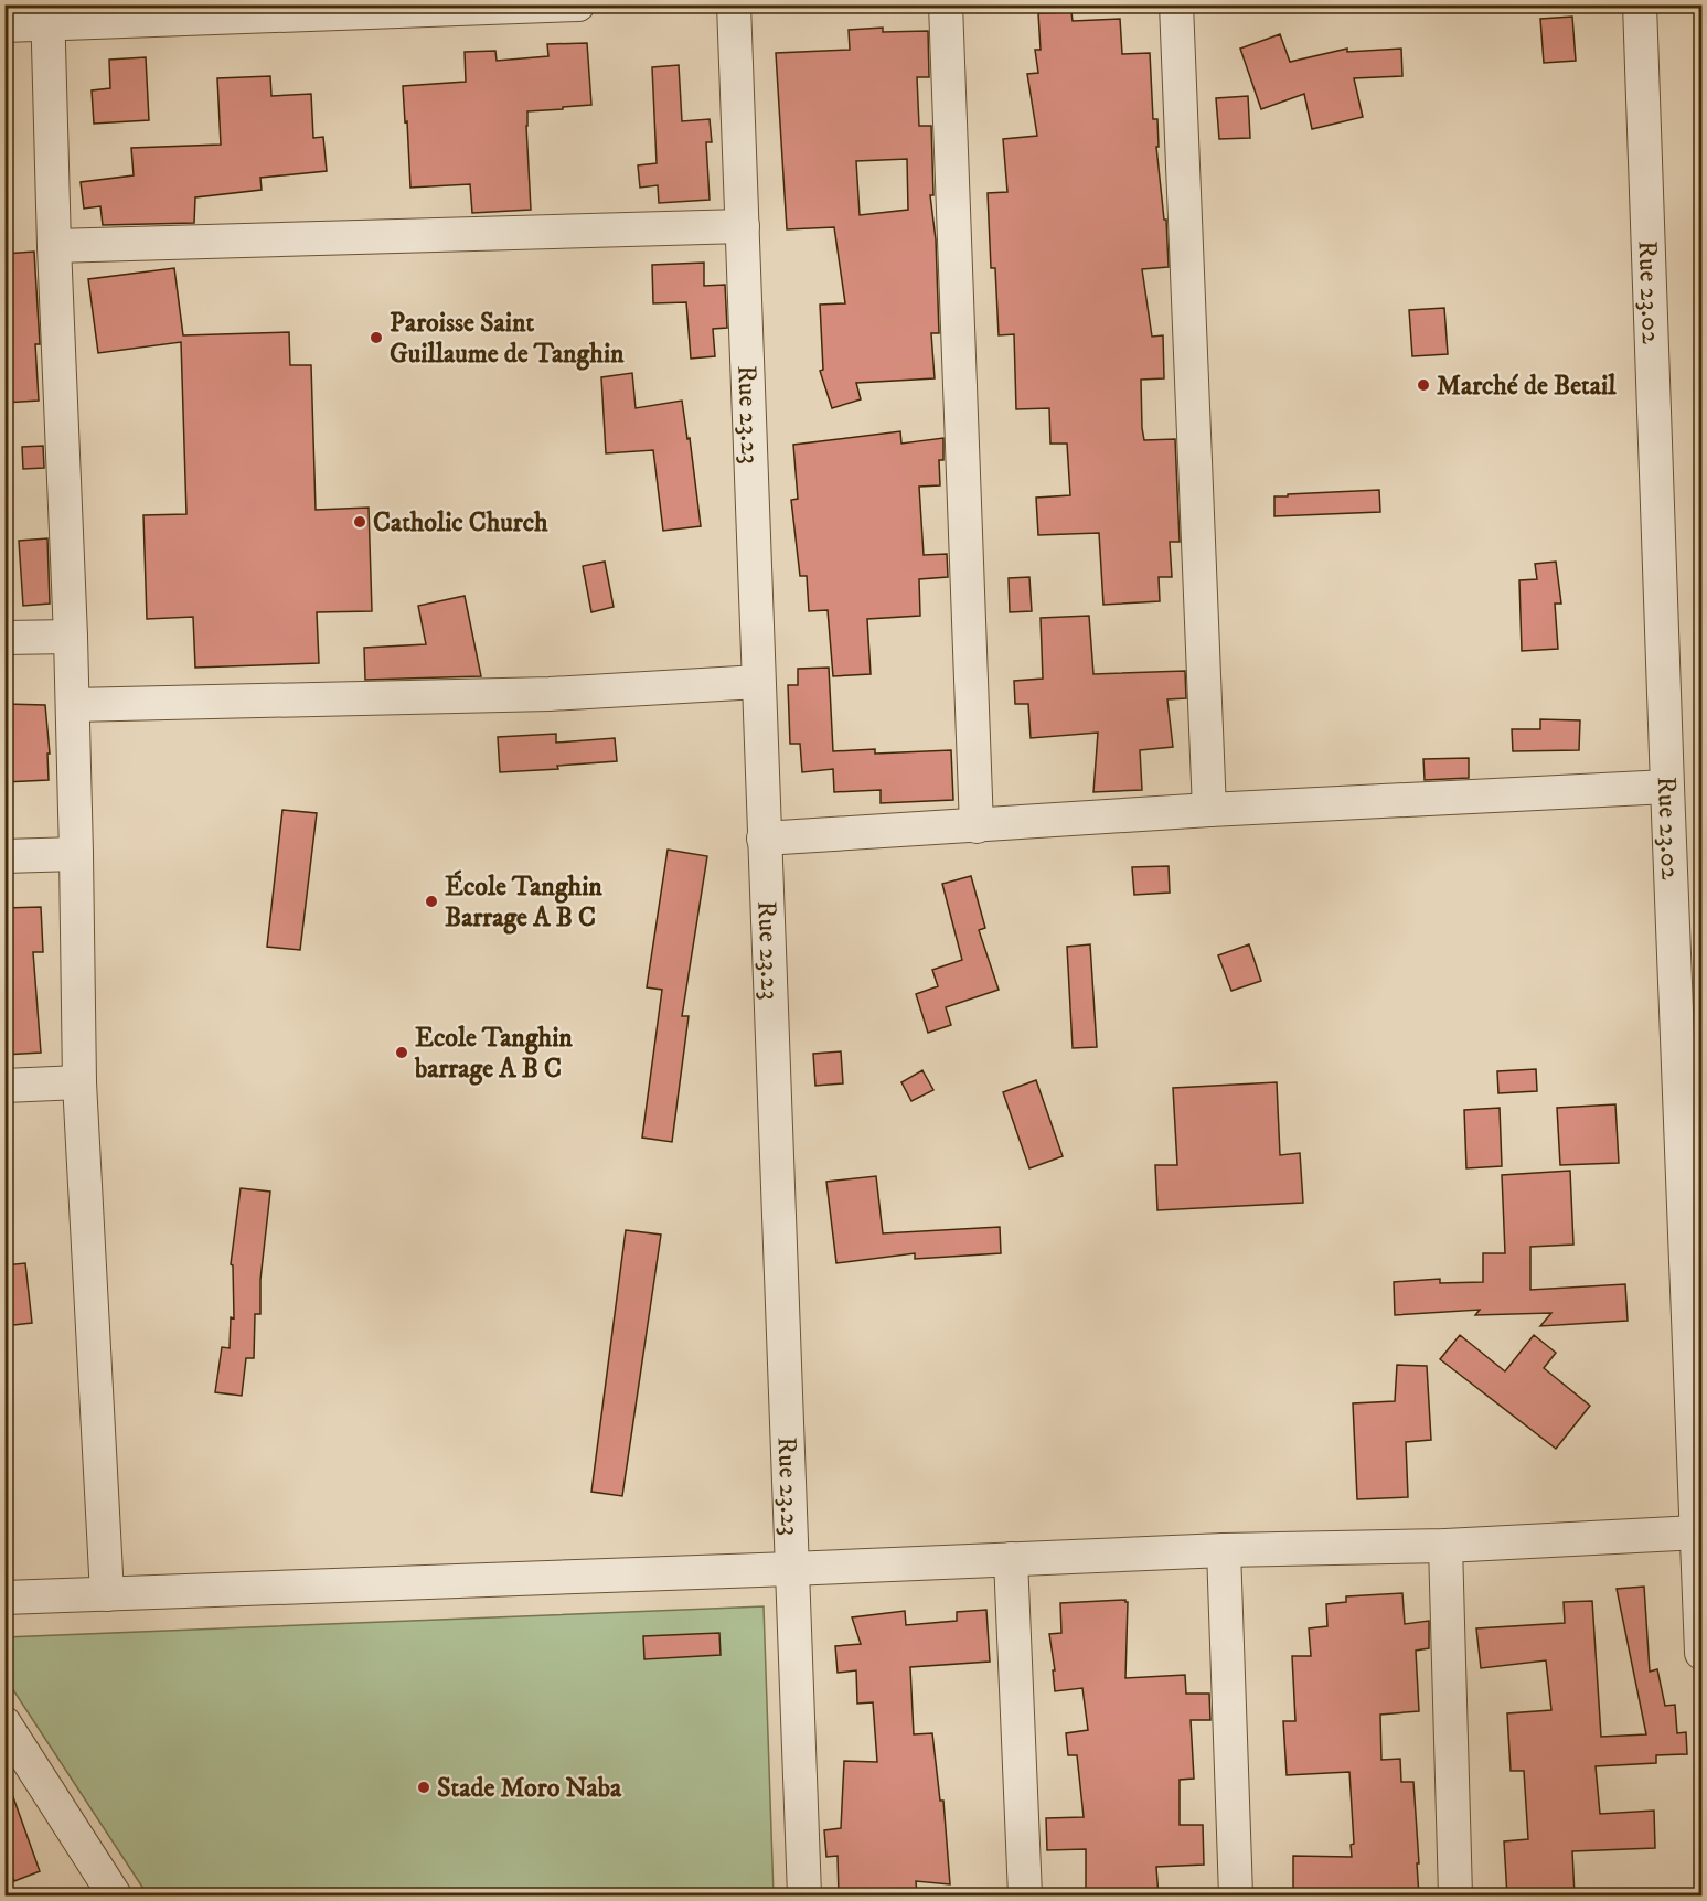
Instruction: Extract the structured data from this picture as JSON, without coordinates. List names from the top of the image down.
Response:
{
  "streets": {
    "street": ["Rue 23.02", "Rue 23.23"]
  },
  "places": [
    "Paroisse Saint Guillaume de Tanghin",
    "Marché de Betail",
    "Catholic Church",
    "École Tanghin Barrage A B C",
    "Ecole Tanghin barrage A B C",
    "Stade Moro Naba"
  ]
}
